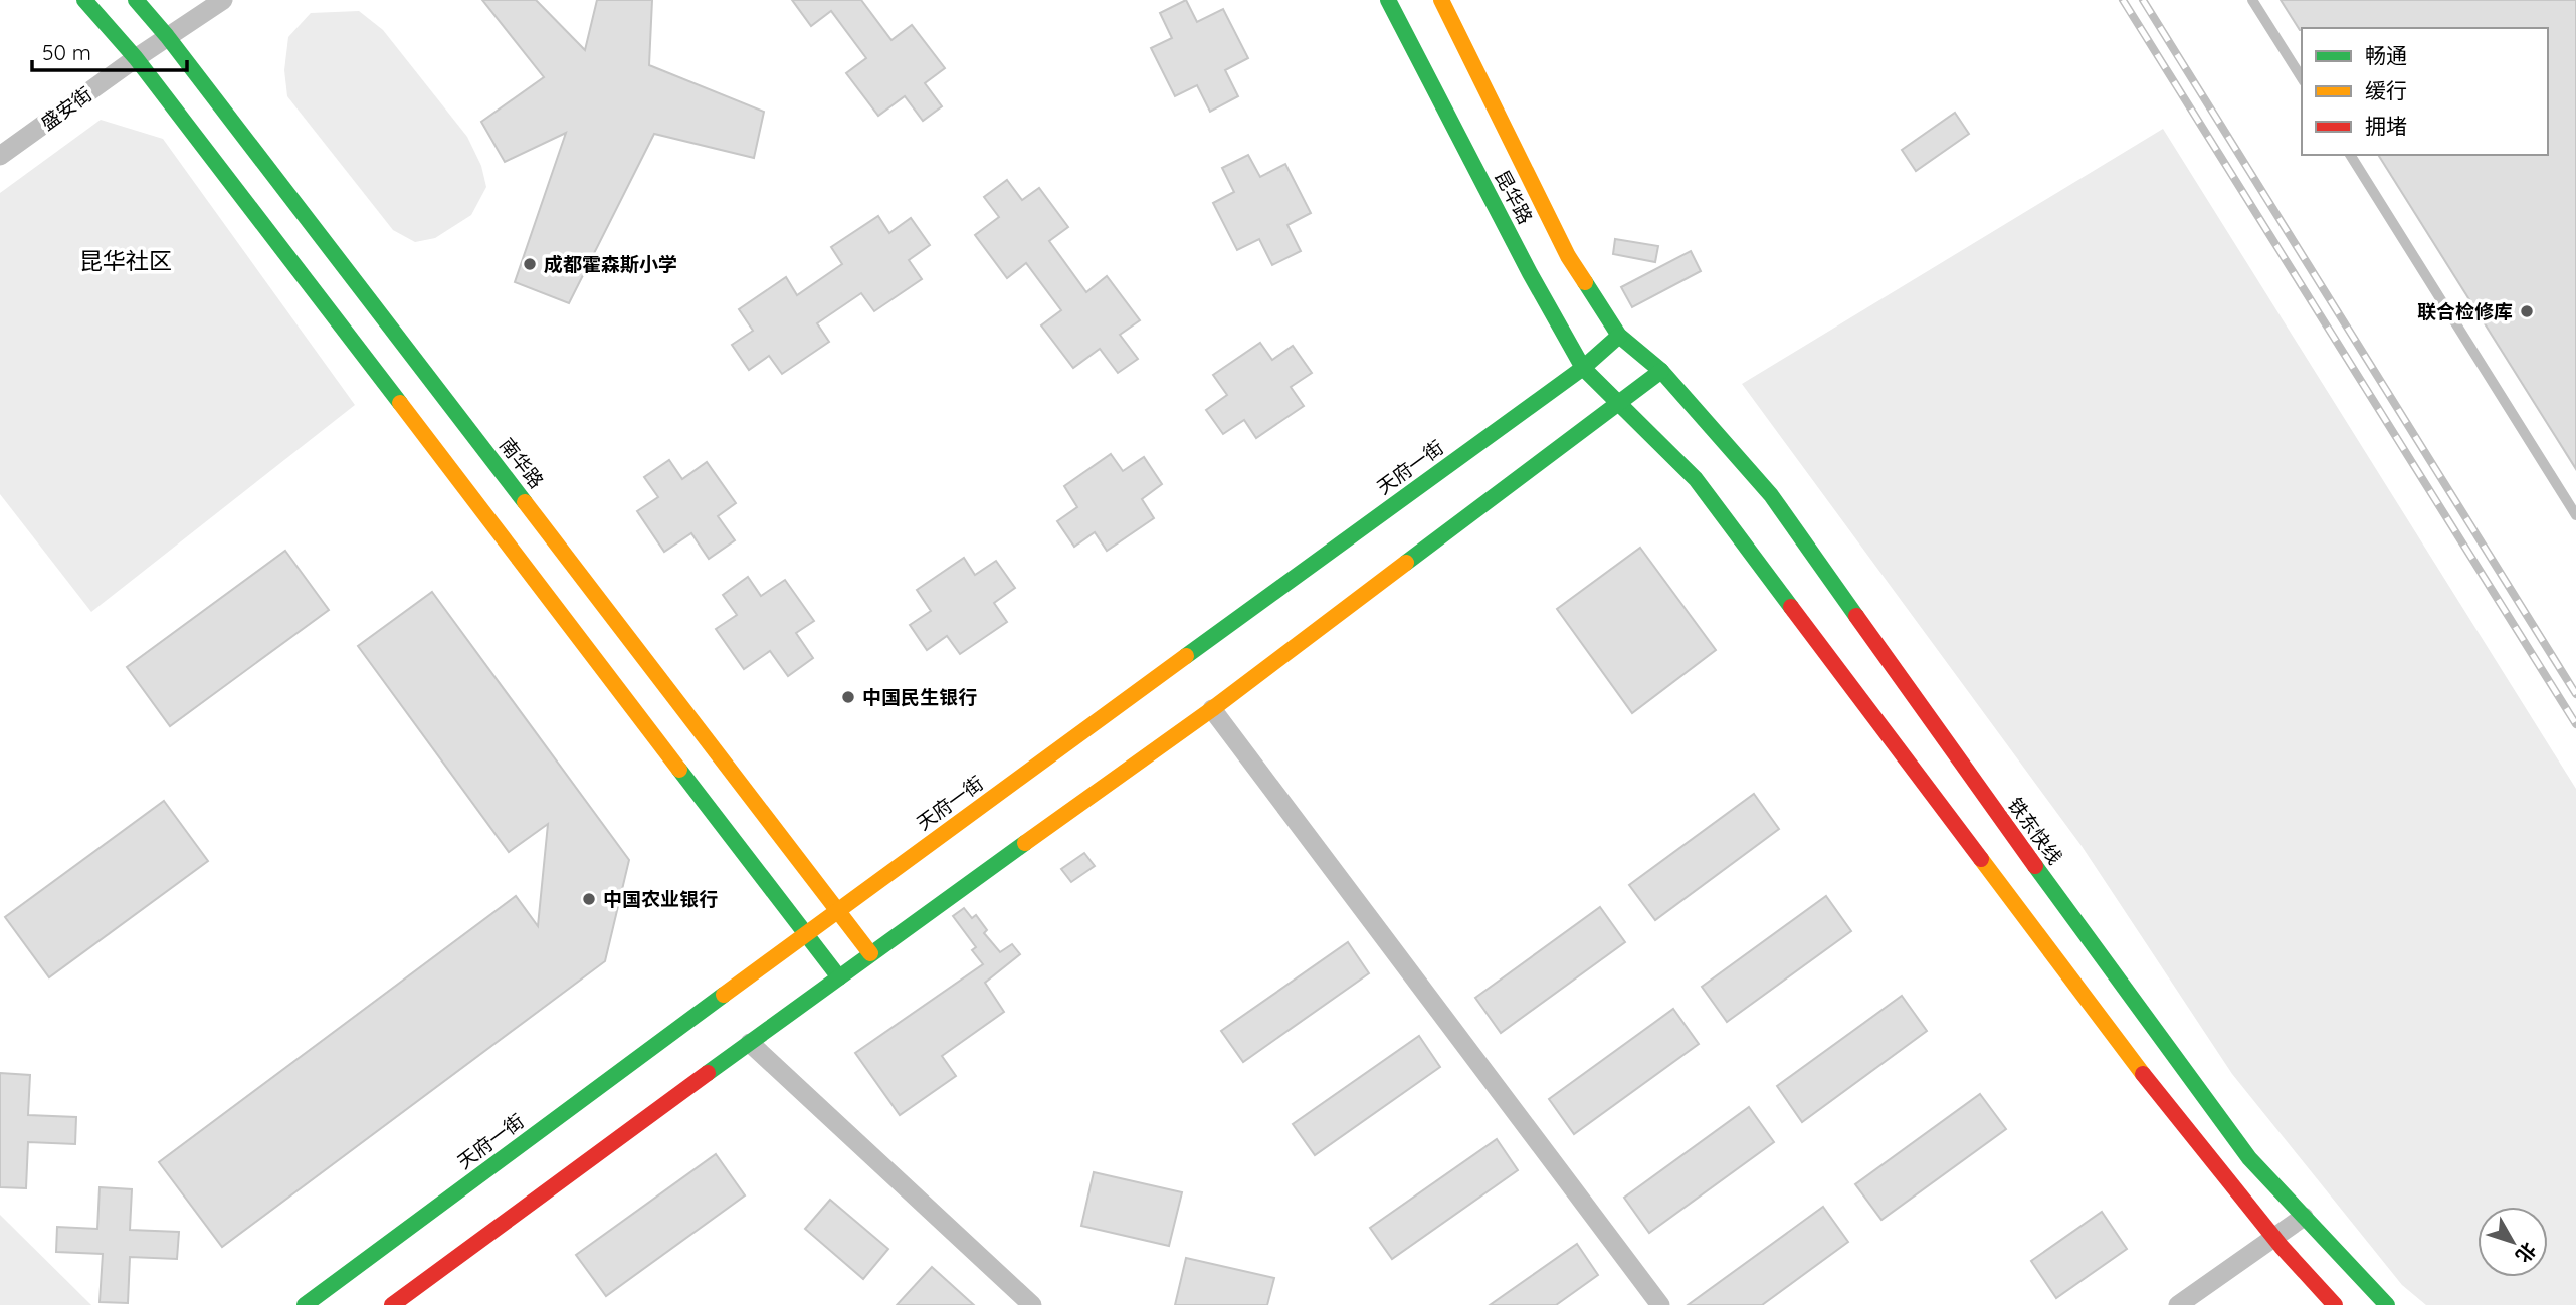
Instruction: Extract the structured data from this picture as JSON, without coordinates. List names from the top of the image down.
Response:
{
  "streets": {
    "main road": [
      "昆华路",
      "南华路",
      "天府一街",
      "铁东快线"
    ],
    "street": ["盛安街"]
  },
  "crossings": [
    ["盛安街", "南华路"],
    ["昆华路", "天府一街"],
    ["昆华路", "铁东快线"],
    ["南华路", "天府一街"]
  ],
  "districts": ["昆华社区"],
  "places": [
    "成都霍森斯小学",
    "联合检修库",
    "中国民生银行",
    "中国农业银行"
  ],
  "legend": ["畅通", "缓行", "拥堵"],
  "scale_bar": "50 m",
  "north": "bottom right"
}
